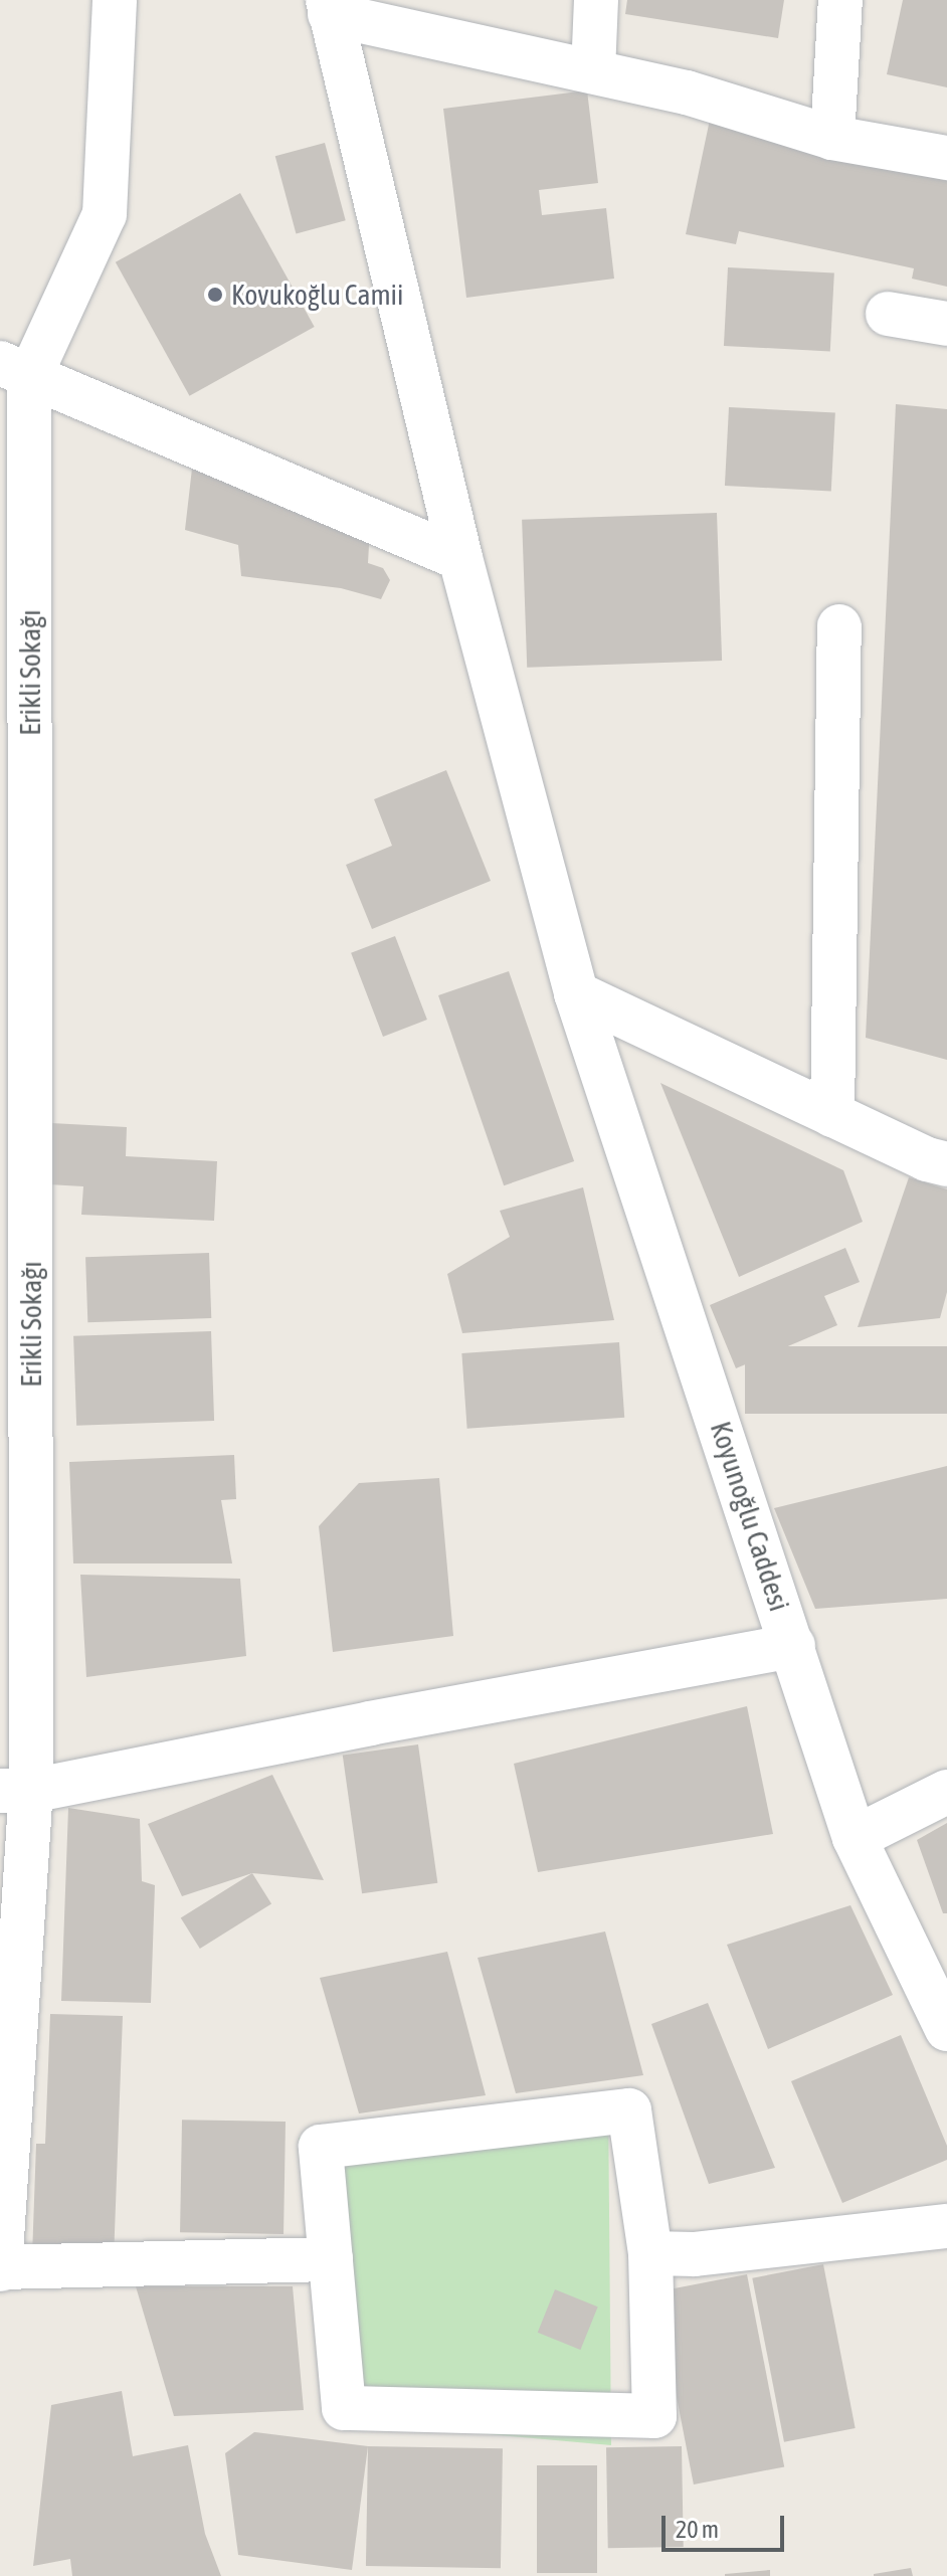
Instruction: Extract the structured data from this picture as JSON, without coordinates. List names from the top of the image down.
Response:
{
  "streets": {
    "street": ["Erikli Sokağı", "Koyunoğlu Caddesi"]
  },
  "places": ["Kovukoğlu Camii"],
  "scale_bar": "20 m"
}
